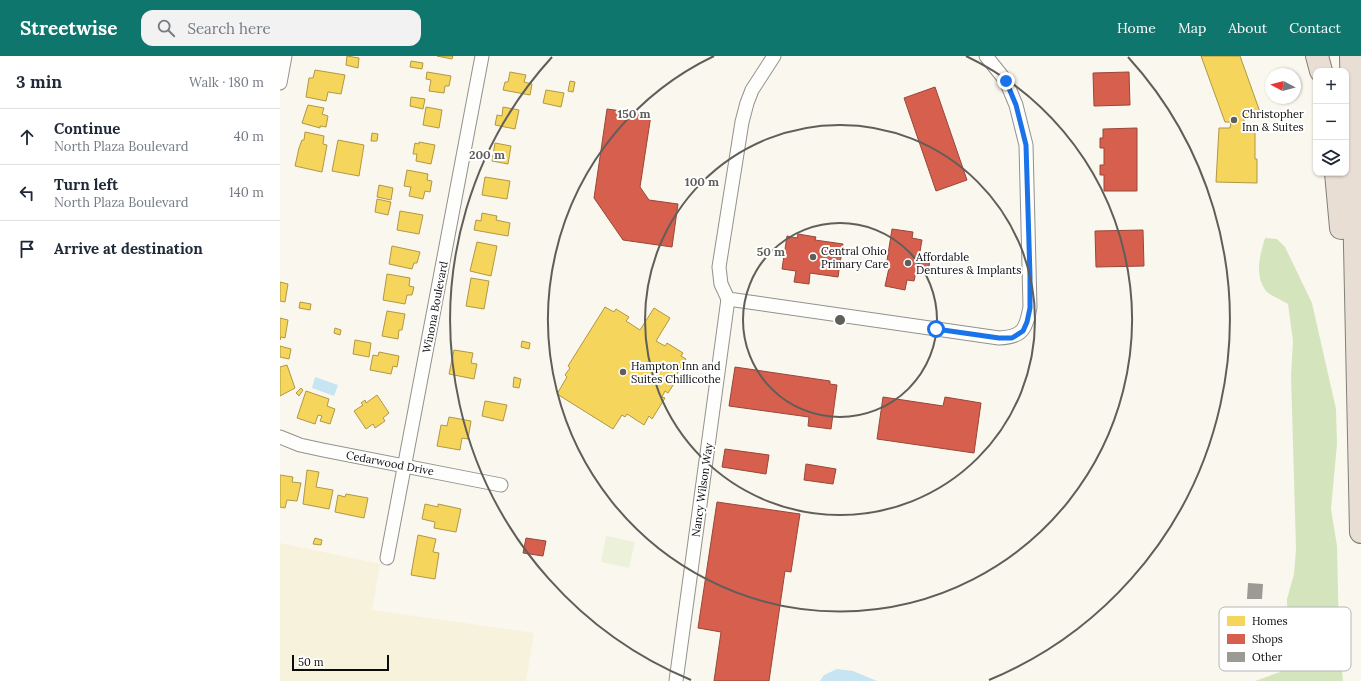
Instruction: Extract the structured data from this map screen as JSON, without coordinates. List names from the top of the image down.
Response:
{
  "streets": {
    "street": ["Winona Boulevard", "Cedarwood Drive", "Nancy Wilson Way"]
  },
  "crossings": [
    ["Winona Boulevard", "Cedarwood Drive"]
  ],
  "places": [
    "Christopher Inn & Suites",
    "Central Ohio Primary Care",
    "Affordable Dentures & Implants",
    "Hampton Inn and Suites Chillicothe"
  ],
  "legend": ["Homes", "Shops", "Other"],
  "scale_bar": "50 m",
  "north": "left",
  "page": {
    "header": "Streetwise",
    "search": "Search here",
    "nav": [
      "Home",
      "Map",
      "About",
      "Contact"
    ],
    "heading": ["3 min", "Walk · 180 m"],
    "map_buttons": ["+", "−"],
    "list": [
      ["Continue", "North Plaza Boulevard", "40 m"],
      ["Turn left", "North Plaza Boulevard", "140 m"],
      "Arrive at destination"
    ],
    "scale": "50 m"
  },
  "rings": [
    "150 m",
    "200 m",
    "100 m",
    "50 m"
  ]
}
